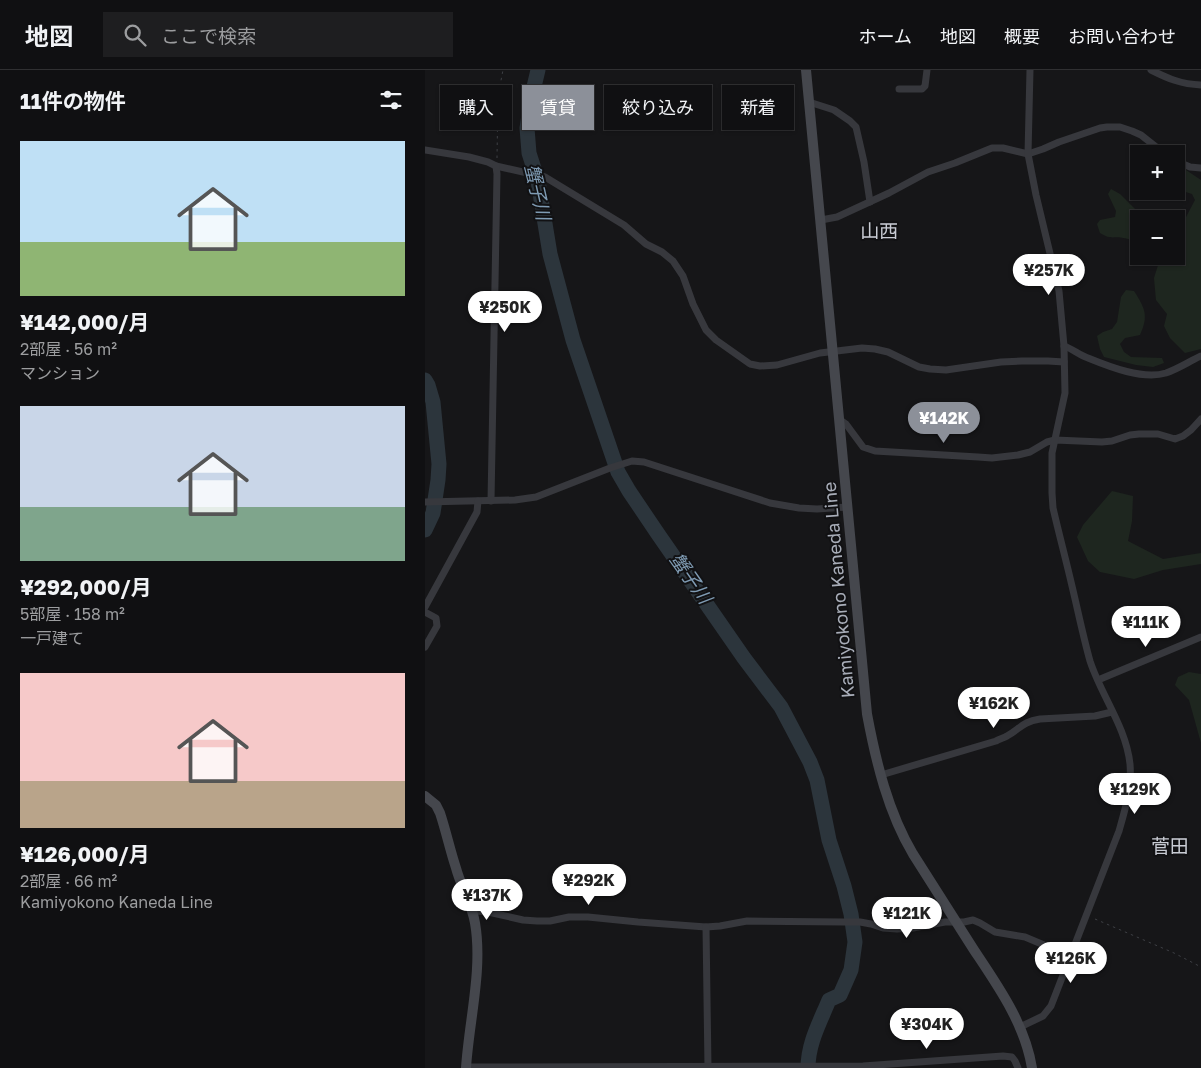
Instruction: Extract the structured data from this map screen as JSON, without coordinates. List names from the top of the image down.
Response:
{
  "streets": {
    "main road": ["Kamiyokono Kaneda Line"]
  },
  "districts": ["山西", "菅田"],
  "water": ["蟹子川"],
  "page": {
    "header": "地図",
    "search": "ここで検索",
    "nav": [
      "ホーム",
      "地図",
      "概要",
      "お問い合わせ"
    ],
    "heading": "11件の物件",
    "chip": [
      "購入",
      "賃貸",
      "絞り込み",
      "新着"
    ],
    "list": [
      {
        "name": "¥142,000/月",
        "note": "2部屋 · 56 m² · マンション"
      },
      {
        "name": "¥292,000/月",
        "note": "5部屋 · 158 m² · 一戸建て"
      },
      {
        "name": "¥126,000/月",
        "note": "2部屋 · 66 m² · Kamiyokono Kaneda Line"
      }
    ],
    "map_buttons": ["+", "−"],
    "price": [
      "¥257K",
      "¥250K",
      "¥142K",
      "¥111K",
      "¥162K",
      "¥129K",
      "¥292K",
      "¥137K",
      "¥121K",
      "¥126K",
      "¥304K"
    ]
  }
}
